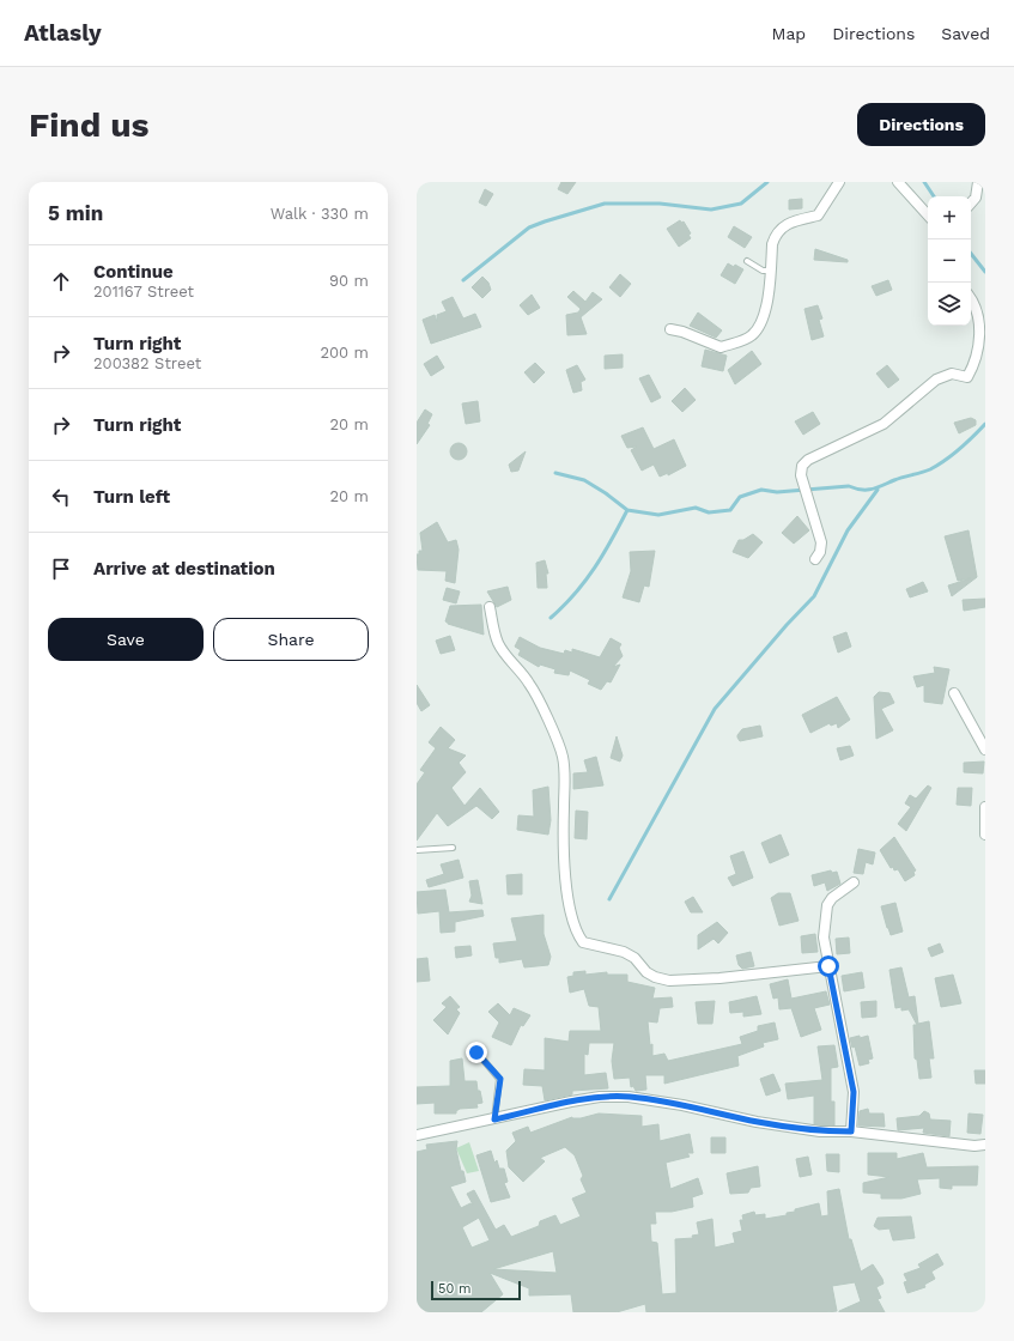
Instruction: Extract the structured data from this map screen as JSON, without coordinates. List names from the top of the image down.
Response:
{
  "scale_bar": "50 m",
  "page": {
    "header": "Atlasly",
    "nav": ["Map", "Directions", "Saved"],
    "buttons": [
      "Directions",
      ["Save", "Share"]
    ],
    "title": "Find us",
    "heading": ["5 min", "Walk · 330 m"],
    "map_buttons": ["+", "−"],
    "list": [
      ["Continue", "201167 Street", "90 m"],
      ["Turn right", "200382 Street", "200 m"],
      ["Turn right", "20 m"],
      ["Turn left", "20 m"],
      "Arrive at destination"
    ],
    "scale": "50 m"
  }
}
